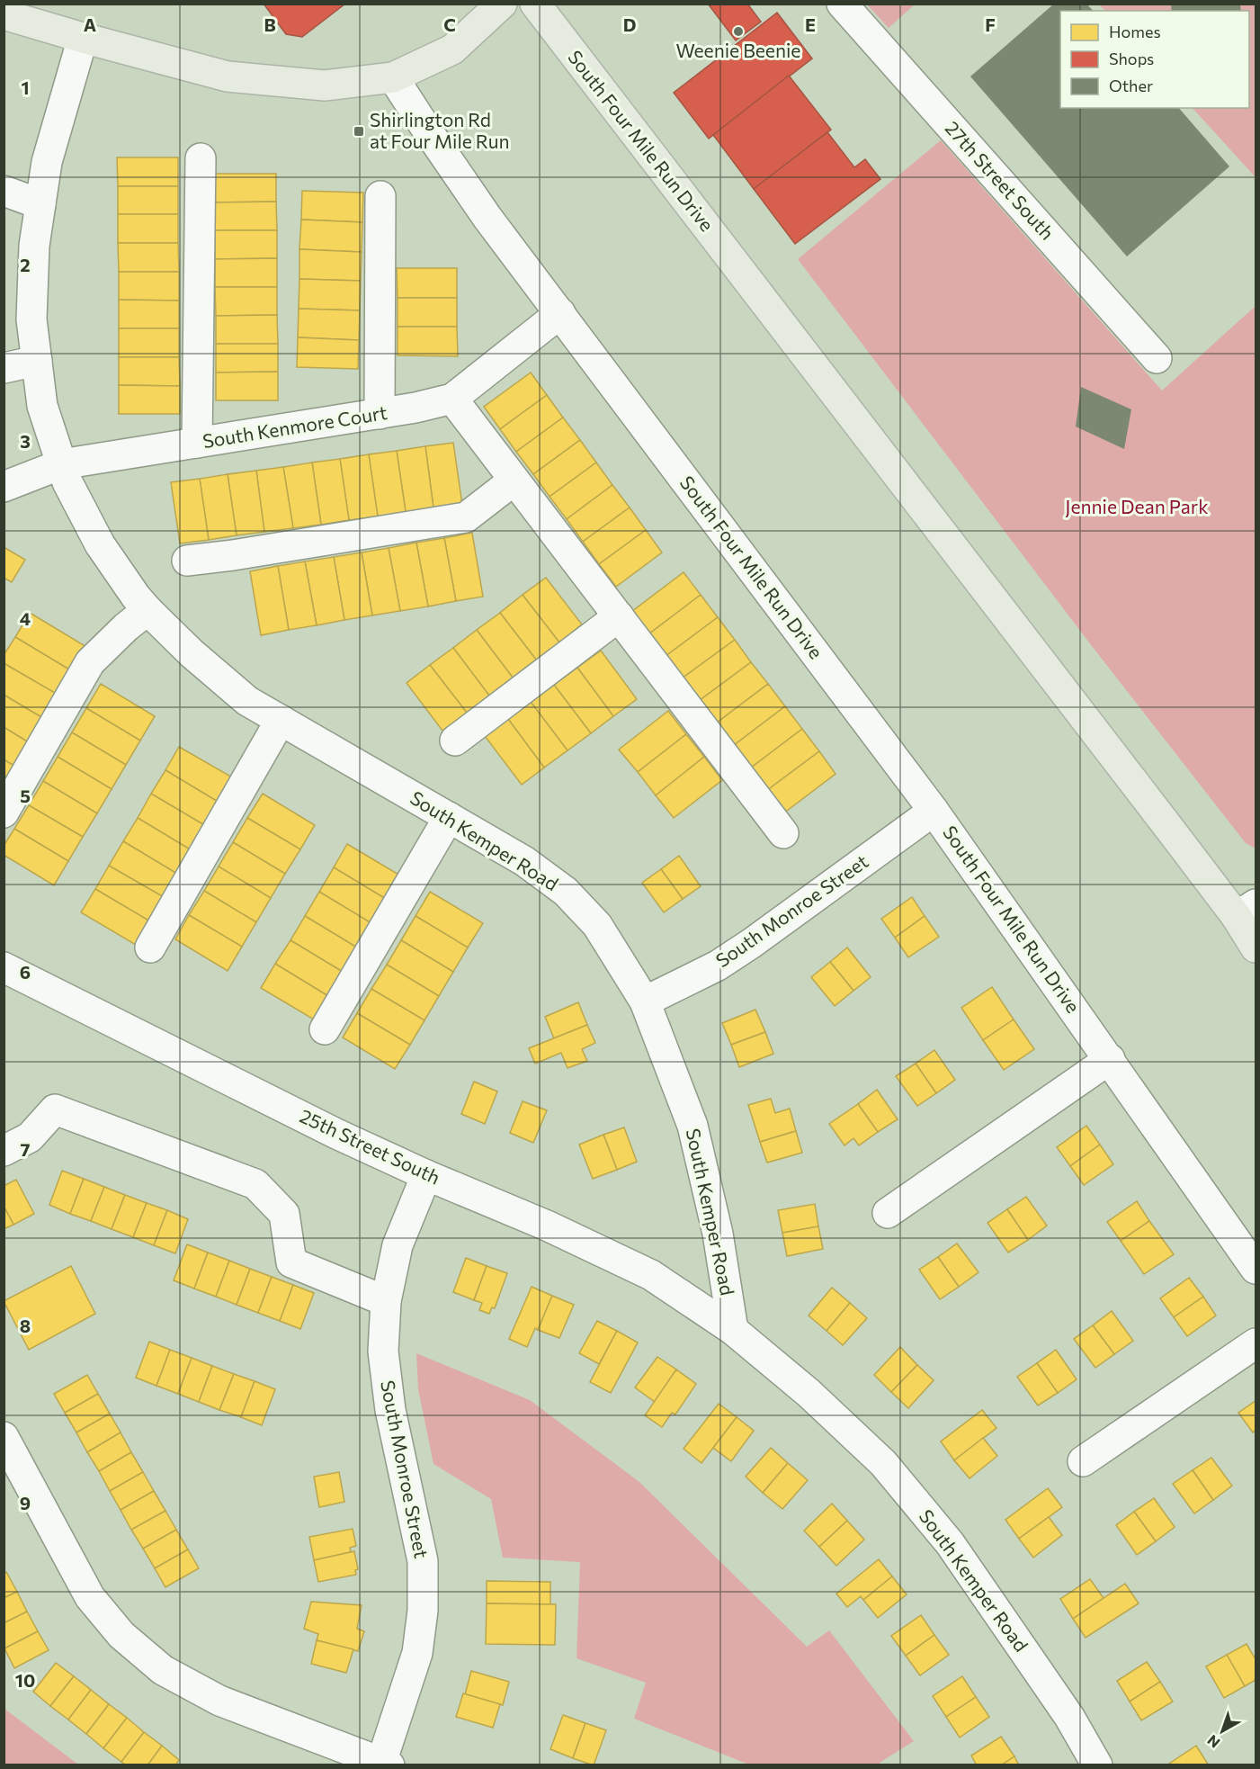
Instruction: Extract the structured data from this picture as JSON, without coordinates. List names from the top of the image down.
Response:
{
  "streets": {
    "main road": ["South Four Mile Run Drive"],
    "street": [
      "27th Street South",
      "South Kenmore Court",
      "South Kemper Road",
      "South Monroe Street",
      "25th Street South"
    ]
  },
  "crossings": [
    ["South Four Mile Run Drive", "South Kenmore Court"],
    ["South Four Mile Run Drive", "South Monroe Street"],
    ["South Kenmore Court", "South Kemper Road"],
    ["South Kemper Road", "South Monroe Street"],
    ["South Kemper Road", "25th Street South"],
    ["South Monroe Street", "25th Street South"]
  ],
  "parks": ["Jennie Dean Park"],
  "places": {
    "other": ["Weenie Beenie"],
    "transit": ["Shirlington Rd at Four Mile Run"]
  },
  "legend": ["Homes", "Shops", "Other"],
  "north": "bottom left",
  "grid": {
    "columns": [
      "A",
      "B",
      "C",
      "D",
      "E",
      "F"
    ],
    "rows": [
      "1",
      "2",
      "3",
      "4",
      "5",
      "6",
      "7",
      "8",
      "9",
      "10"
    ]
  }
}
